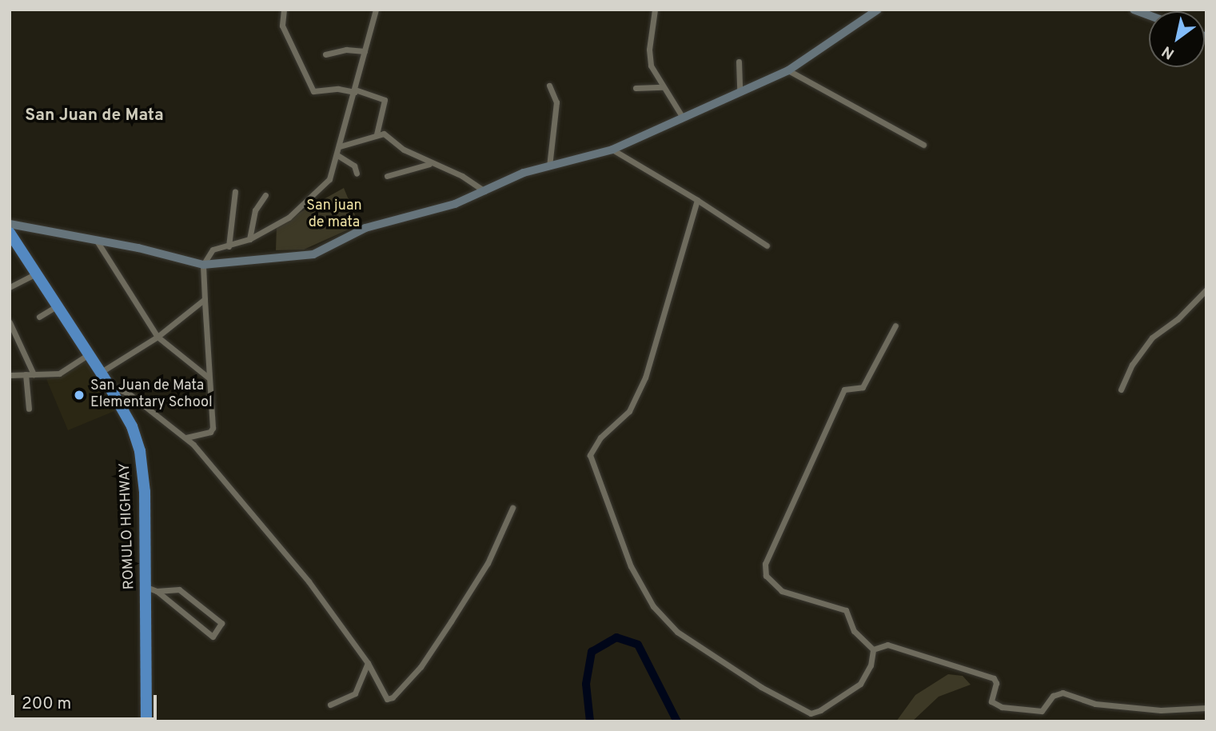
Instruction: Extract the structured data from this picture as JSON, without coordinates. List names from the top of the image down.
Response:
{
  "streets": {
    "highway": ["ROMULO HIGHWAY"]
  },
  "districts": ["San Juan de Mata"],
  "parks": ["San juan de mata"],
  "places": ["San Juan de Mata Elementary School"],
  "scale_bar": "200 m",
  "north": "bottom left"
}
